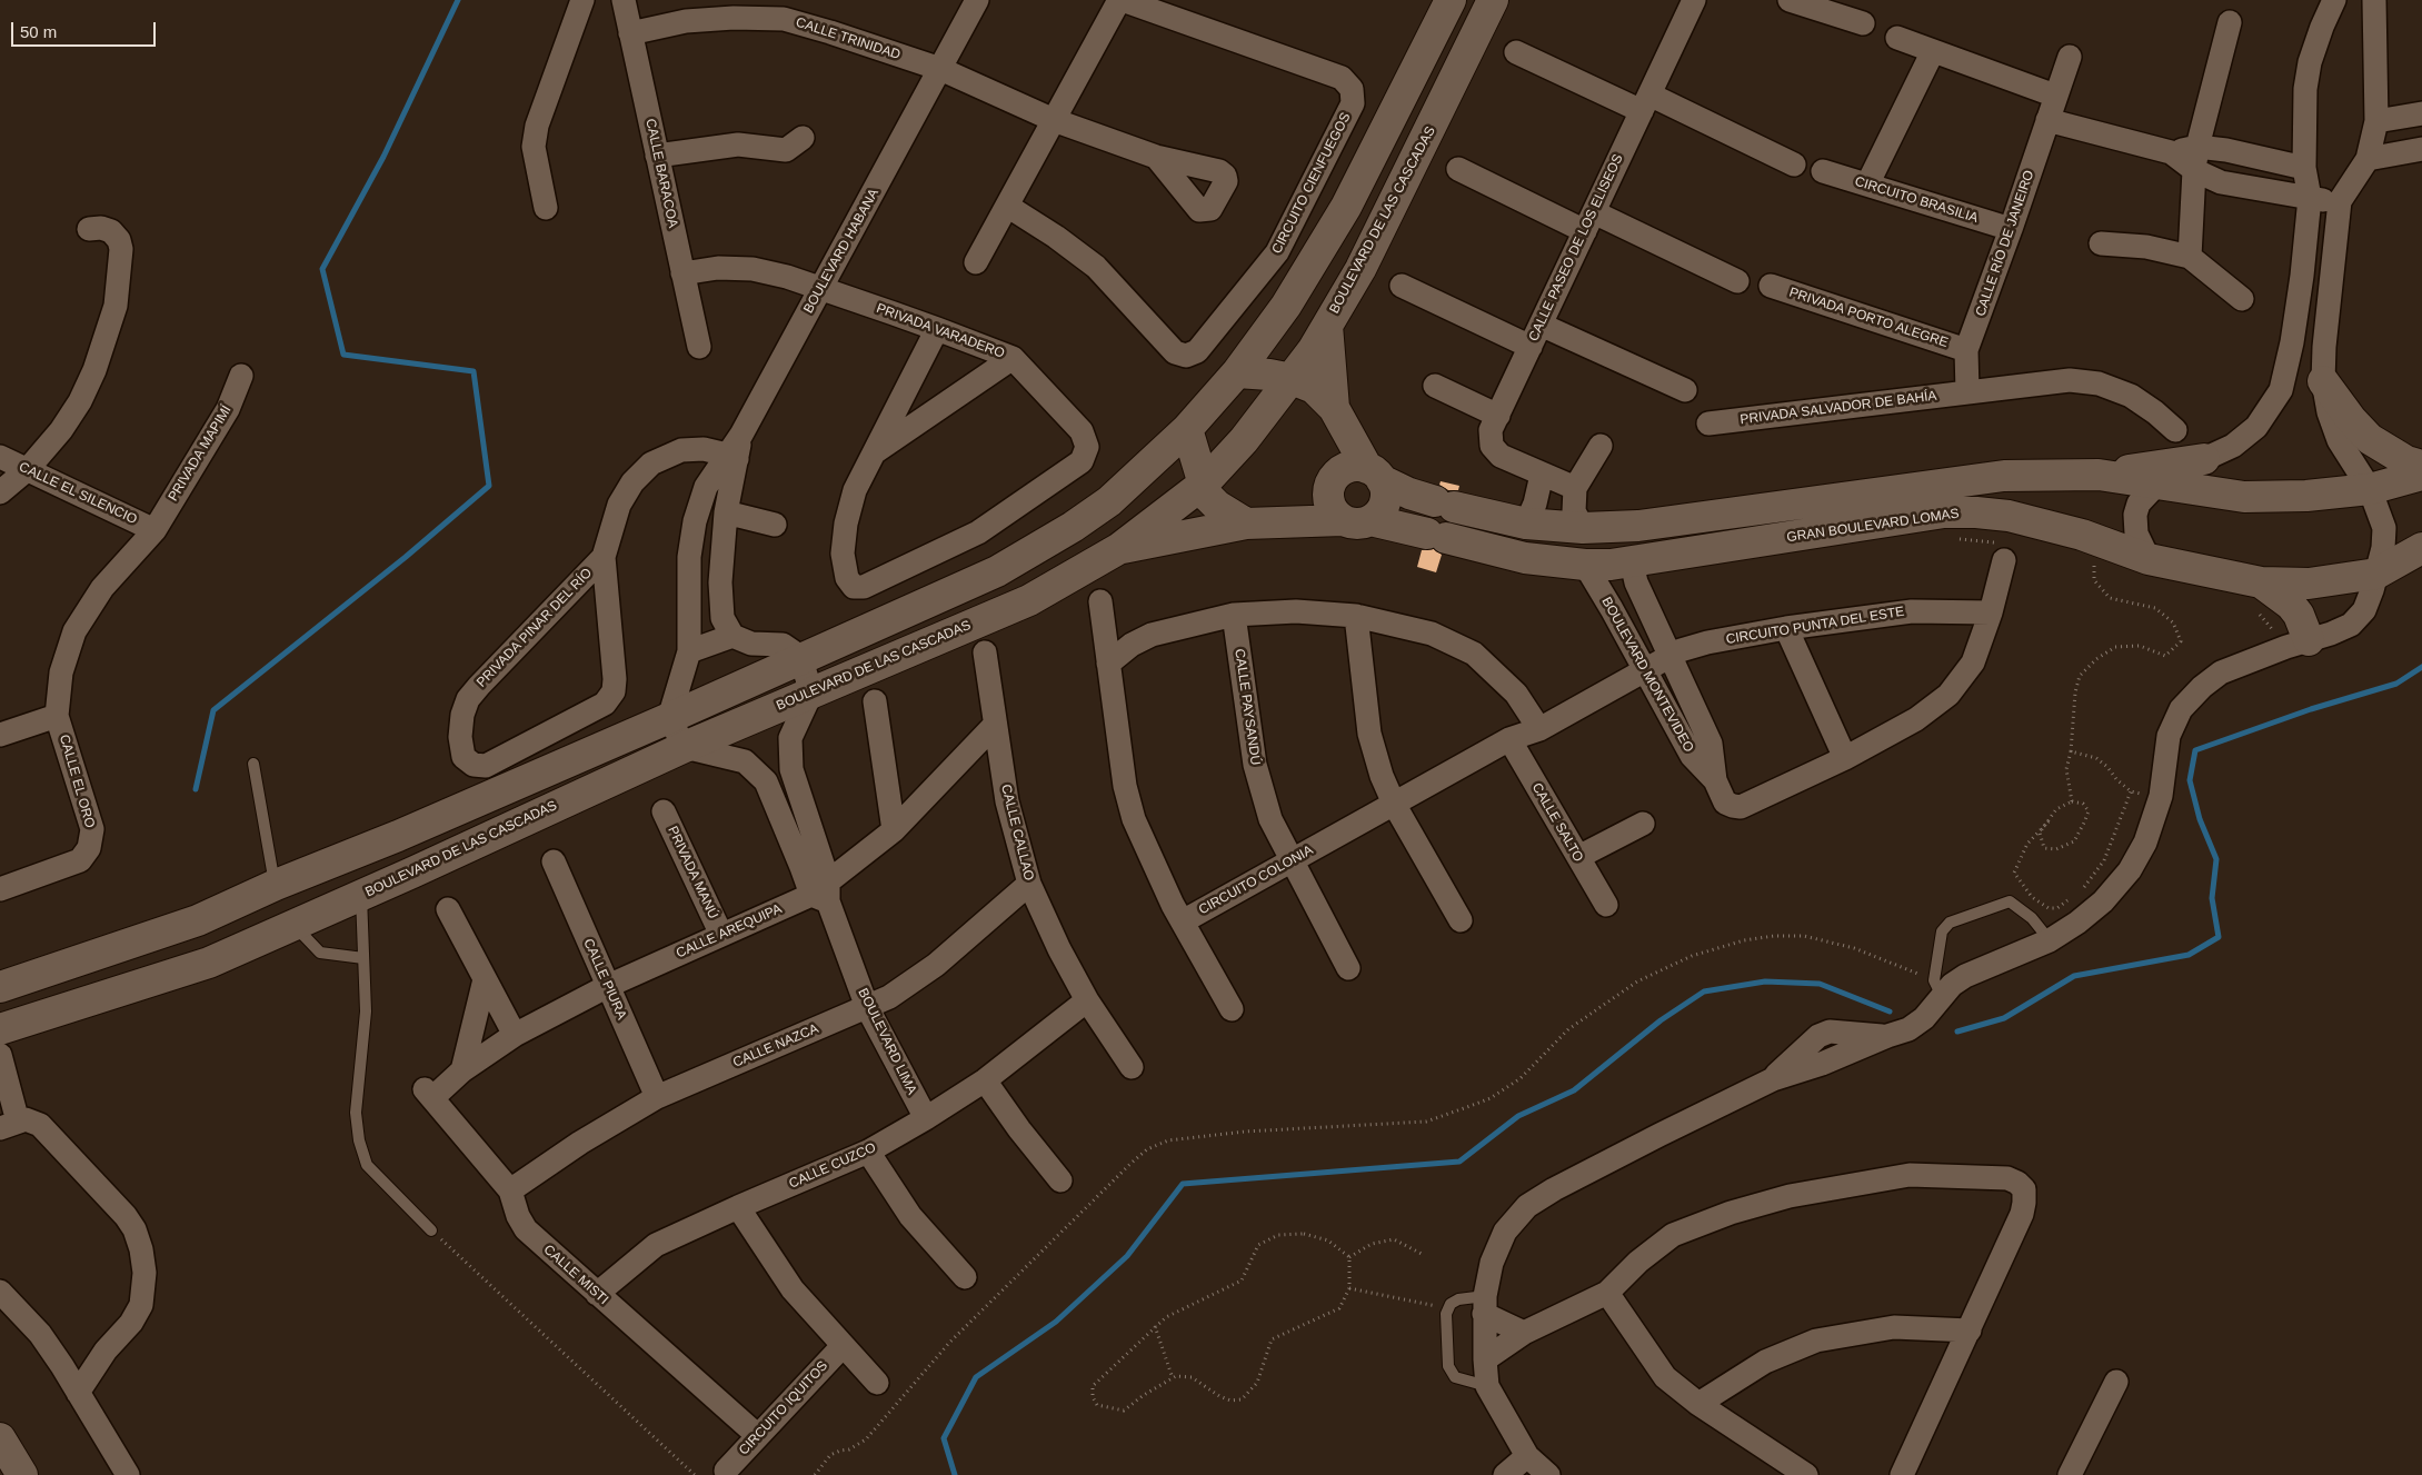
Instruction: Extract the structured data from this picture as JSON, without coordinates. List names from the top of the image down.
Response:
{
  "streets": {
    "main road": ["BOULEVARD DE LAS CASCADAS", "GRAN BOULEVARD LOMAS"],
    "street": [
      "CALLE TRINIDAD",
      "CALLE BARACOA",
      "CIRCUITO CIENFUEGOS",
      "CIRCUITO BRASILIA",
      "CALLE RÍO DE JANEIRO",
      "CALLE PASEO DE LOS ELISEOS",
      "BOULEVARD HABANA",
      "PRIVADA PORTO ALEGRE",
      "PRIVADA VARADERO",
      "PRIVADA SALVADOR DE BAHÍA",
      "PRIVADA MAPIMÍ",
      "CALLE EL SILENCIO",
      "CIRCUITO PUNTA DEL ESTE",
      "PRIVADA PINAR DEL RÍO",
      "BOULEVARD MONTEVIDEO",
      "CALLE PAYSANDÚ",
      "CALLE EL ORO",
      "CALLE SALTO",
      "CALLE CALLAO",
      "PRIVADA MANÚ",
      "CIRCUITO COLONIA",
      "CALLE AREQUIPA",
      "CALLE PIURA",
      "BOULEVARD LIMA",
      "CALLE NAZCA",
      "CALLE CUZCO",
      "CALLE MISTI",
      "CIRCUITO IQUITOS"
    ]
  },
  "crossings": [
    ["CALLE TRINIDAD", "CALLE BARACOA"],
    ["CALLE TRINIDAD", "CIRCUITO CIENFUEGOS"],
    ["CALLE TRINIDAD", "BOULEVARD HABANA"],
    ["CALLE BARACOA", "PRIVADA VARADERO"],
    ["CIRCUITO BRASILIA", "CALLE RÍO DE JANEIRO"],
    ["BOULEVARD DE LAS CASCADAS", "GRAN BOULEVARD LOMAS"],
    ["BOULEVARD DE LAS CASCADAS", "BOULEVARD LIMA"],
    ["CALLE RÍO DE JANEIRO", "PRIVADA PORTO ALEGRE"],
    ["CALLE RÍO DE JANEIRO", "PRIVADA SALVADOR DE BAHÍA"],
    ["BOULEVARD HABANA", "PRIVADA VARADERO"],
    ["BOULEVARD HABANA", "PRIVADA PINAR DEL RÍO"],
    ["PRIVADA MAPIMÍ", "CALLE EL SILENCIO"],
    ["PRIVADA MAPIMÍ", "CALLE EL ORO"],
    ["GRAN BOULEVARD LOMAS", "BOULEVARD MONTEVIDEO"],
    ["CIRCUITO PUNTA DEL ESTE", "BOULEVARD MONTEVIDEO"],
    ["CIRCUITO PUNTA DEL ESTE", "CIRCUITO COLONIA"],
    ["BOULEVARD MONTEVIDEO", "CIRCUITO COLONIA"],
    ["CALLE PAYSANDÚ", "CIRCUITO COLONIA"],
    ["CALLE SALTO", "CIRCUITO COLONIA"],
    ["CALLE CALLAO", "CALLE AREQUIPA"],
    ["CALLE CALLAO", "CALLE NAZCA"],
    ["CALLE CALLAO", "CALLE CUZCO"],
    ["PRIVADA MANÚ", "CALLE AREQUIPA"],
    ["CALLE AREQUIPA", "CALLE PIURA"],
    ["CALLE AREQUIPA", "BOULEVARD LIMA"],
    ["CALLE AREQUIPA", "CALLE MISTI"],
    ["CALLE PIURA", "CALLE NAZCA"],
    ["BOULEVARD LIMA", "CALLE NAZCA"],
    ["BOULEVARD LIMA", "CALLE CUZCO"],
    ["CALLE NAZCA", "CALLE MISTI"],
    ["CALLE CUZCO", "CALLE MISTI"],
    ["CALLE MISTI", "CIRCUITO IQUITOS"]
  ],
  "scale_bar": "50 m"
}
